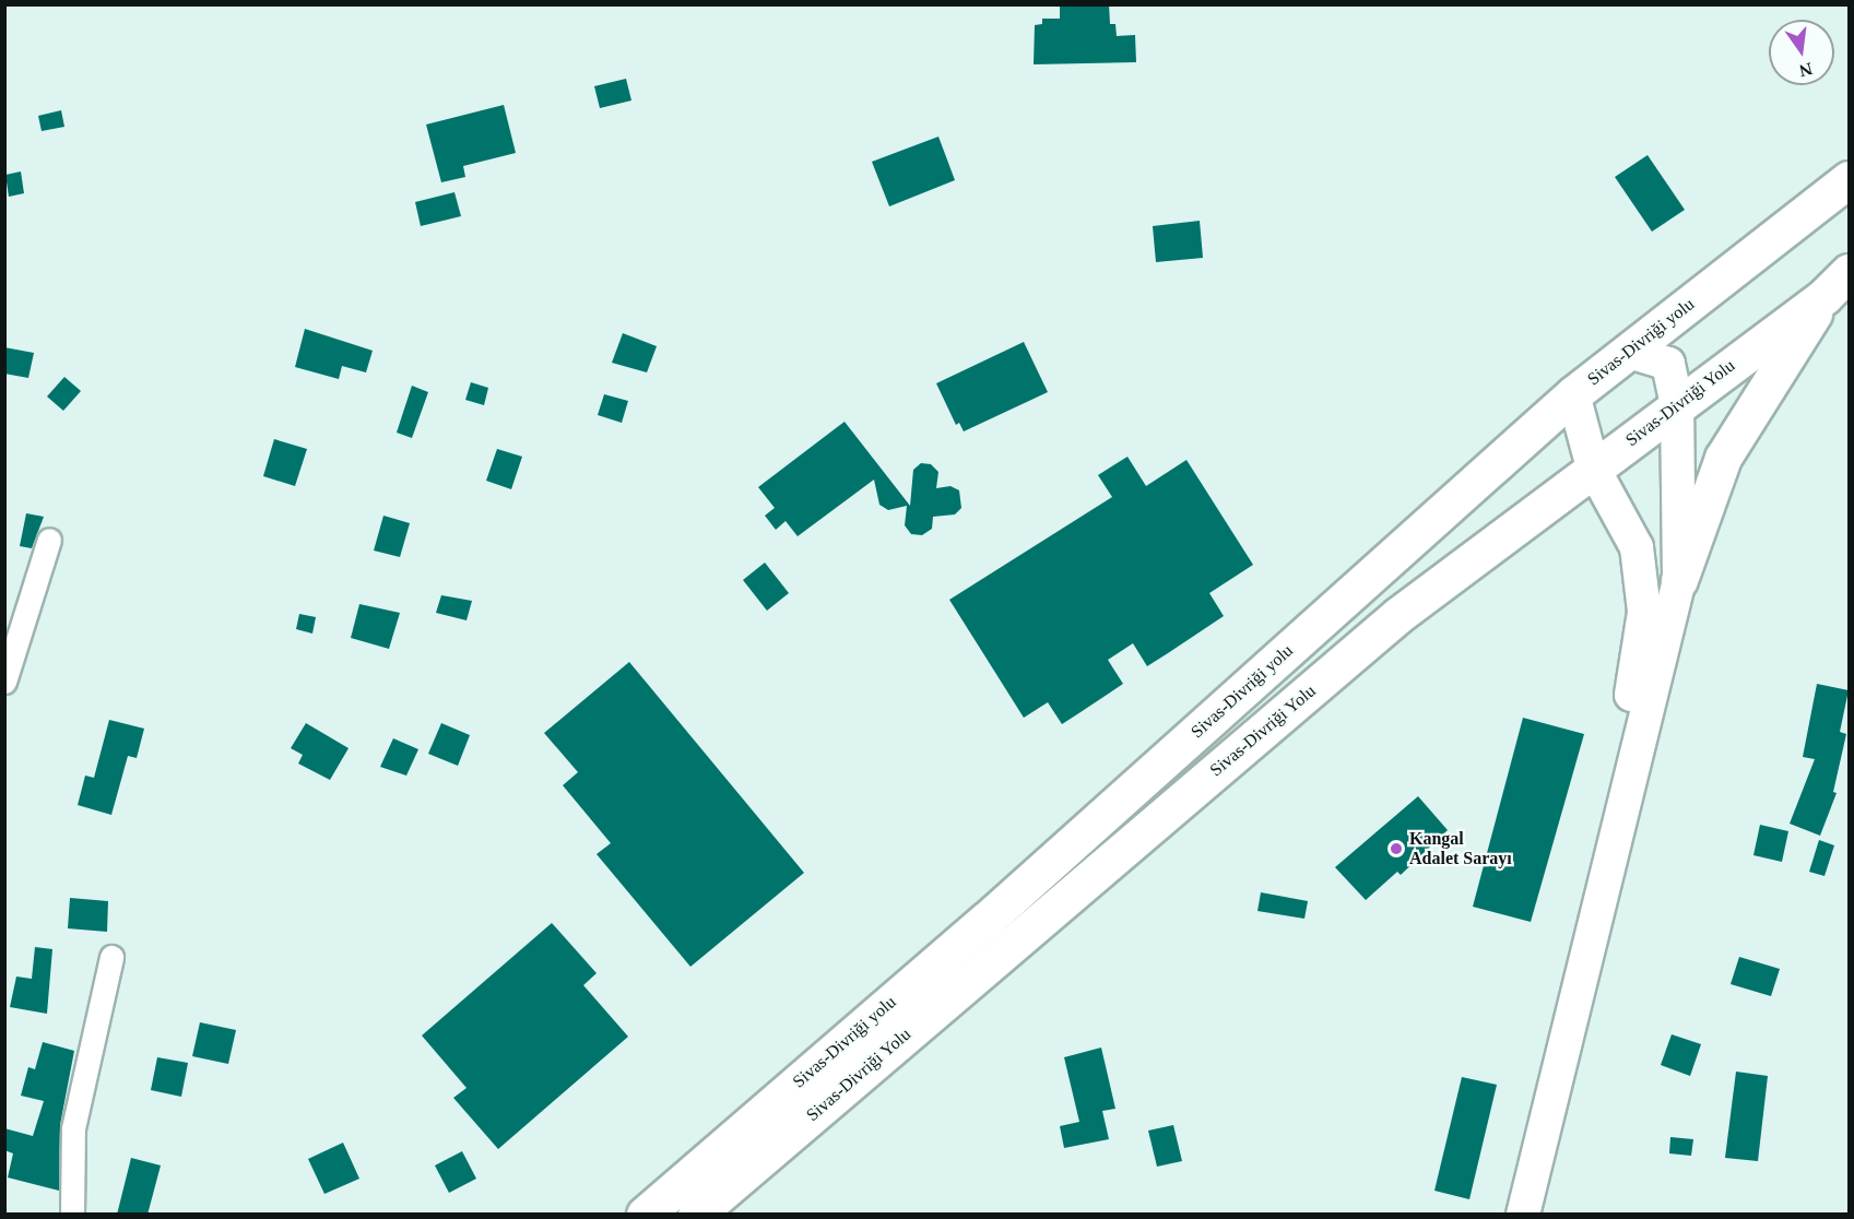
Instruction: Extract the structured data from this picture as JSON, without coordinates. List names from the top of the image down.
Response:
{
  "streets": {
    "main road": ["Sivas-Divriği yolu", "Sivas-Divriği Yolu"]
  },
  "places": ["Kangal Adalet Sarayı"],
  "north": "bottom"
}
